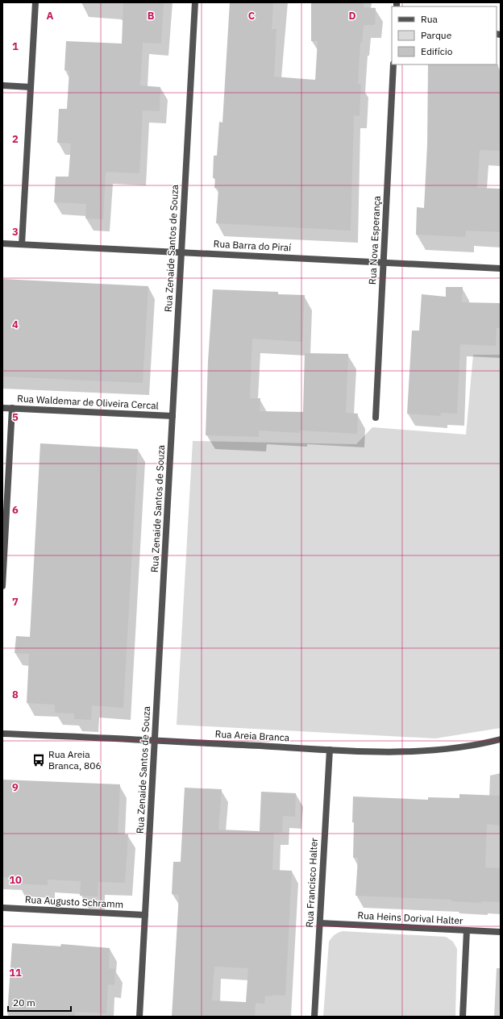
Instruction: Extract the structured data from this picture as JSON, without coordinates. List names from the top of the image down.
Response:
{
  "streets": {
    "street": [
      "Rua Nova Esperança",
      "Rua Barra do Piraí",
      "Rua Zenaide Santos de Souza",
      "Rua Waldemar de Oliveira Cercal",
      "Rua Areia Branca",
      "Rua Francisco Halter",
      "Rua Augusto Schramm",
      "Rua Heins Dorival Halter"
    ]
  },
  "crossings": [
    ["Rua Nova Esperança", "Rua Barra do Piraí"],
    ["Rua Barra do Piraí", "Rua Zenaide Santos de Souza"],
    ["Rua Zenaide Santos de Souza", "Rua Waldemar de Oliveira Cercal"],
    ["Rua Zenaide Santos de Souza", "Rua Areia Branca"],
    ["Rua Zenaide Santos de Souza", "Rua Augusto Schramm"],
    ["Rua Areia Branca", "Rua Francisco Halter"],
    ["Rua Francisco Halter", "Rua Heins Dorival Halter"]
  ],
  "places": {
    "bus stop": ["Rua Areia Branca, 806"]
  },
  "legend": ["Rua", "Parque", "Edifício"],
  "scale_bar": "20 m",
  "grid": {
    "columns": [
      "A",
      "B",
      "C",
      "D"
    ],
    "rows": [
      "1",
      "2",
      "3",
      "4",
      "5",
      "6",
      "7",
      "8",
      "9",
      "10",
      "11"
    ]
  }
}
